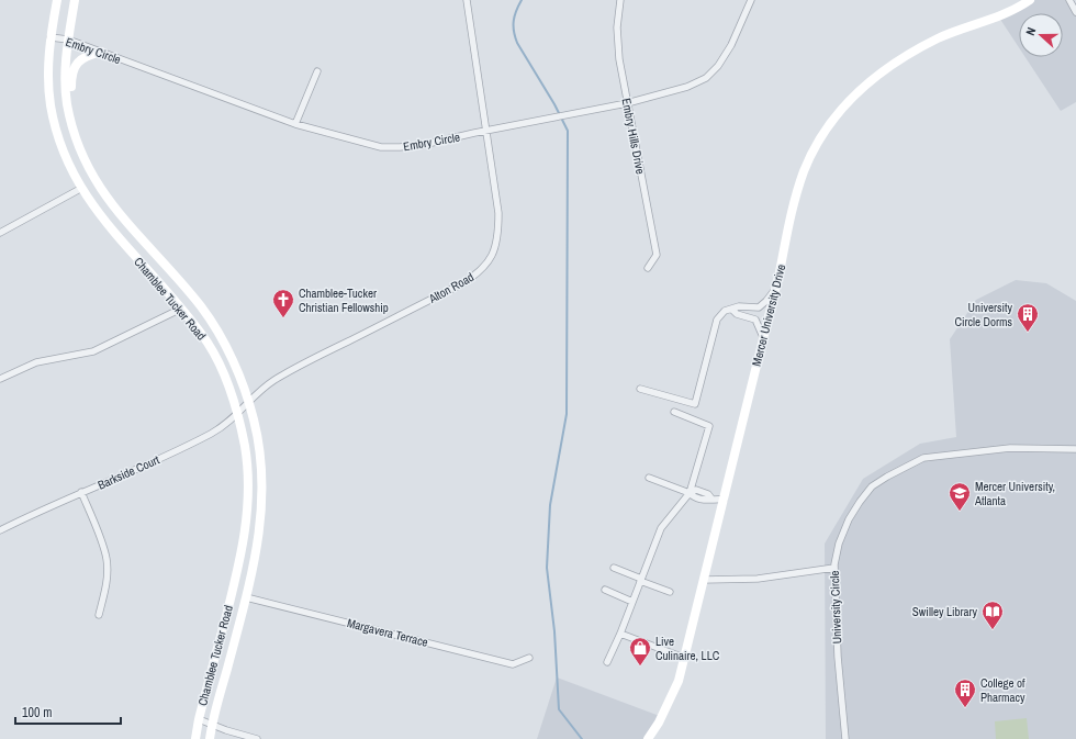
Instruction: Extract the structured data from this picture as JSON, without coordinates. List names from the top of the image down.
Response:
{
  "streets": {
    "main road": ["Chamblee Tucker Road", "Mercer University Drive"],
    "street": [
      "Embry Circle",
      "Embry Hills Drive",
      "Alton Road",
      "Barkside Court",
      "University Circle",
      "Margavera Terrace"
    ]
  },
  "crossings": [
    ["Embry Circle", "Embry Hills Drive"],
    ["Embry Circle", "Alton Road"],
    ["Embry Circle", "Chamblee Tucker Road"],
    ["Alton Road", "Chamblee Tucker Road"],
    ["Alton Road", "Barkside Court"],
    ["Chamblee Tucker Road", "Barkside Court"],
    ["Chamblee Tucker Road", "Margavera Terrace"]
  ],
  "places": {
    "church": ["Chamblee-Tucker Christian Fellowship"],
    "building": ["University Circle Dorms", "College of Pharmacy"],
    "school or university": ["Mercer University, Atlanta"],
    "library": ["Swilley Library"],
    "shop": ["Live Culinaire, LLC"]
  },
  "scale_bar": "100 m",
  "north": "left"
}
